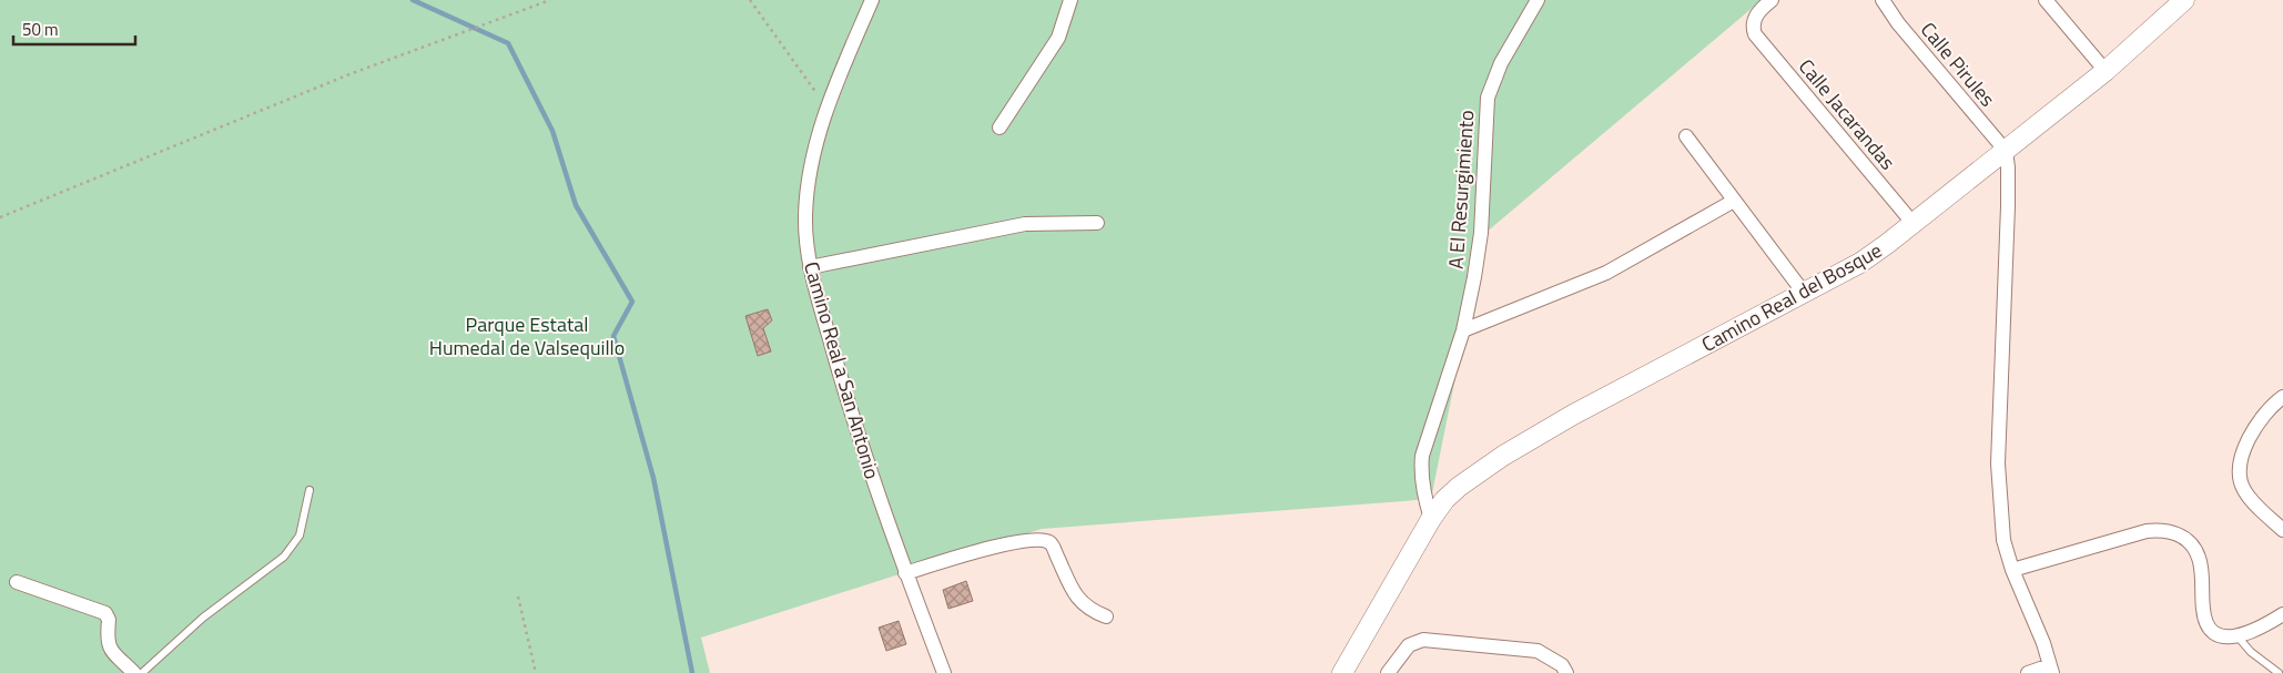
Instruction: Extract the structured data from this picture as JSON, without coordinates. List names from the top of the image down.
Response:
{
  "streets": {
    "street": [
      "Calle Pirules",
      "Calle Jacarandas",
      "A El Resurgimiento",
      "Camino Real del Bosque",
      "Camino Real a San Antonio"
    ]
  },
  "crossings": [
    ["Calle Pirules", "Camino Real del Bosque"],
    ["Calle Jacarandas", "Camino Real del Bosque"],
    ["A El Resurgimiento", "Camino Real del Bosque"]
  ],
  "parks": ["Parque Estatal Humedal de Valsequillo"],
  "scale_bar": "50 m"
}
